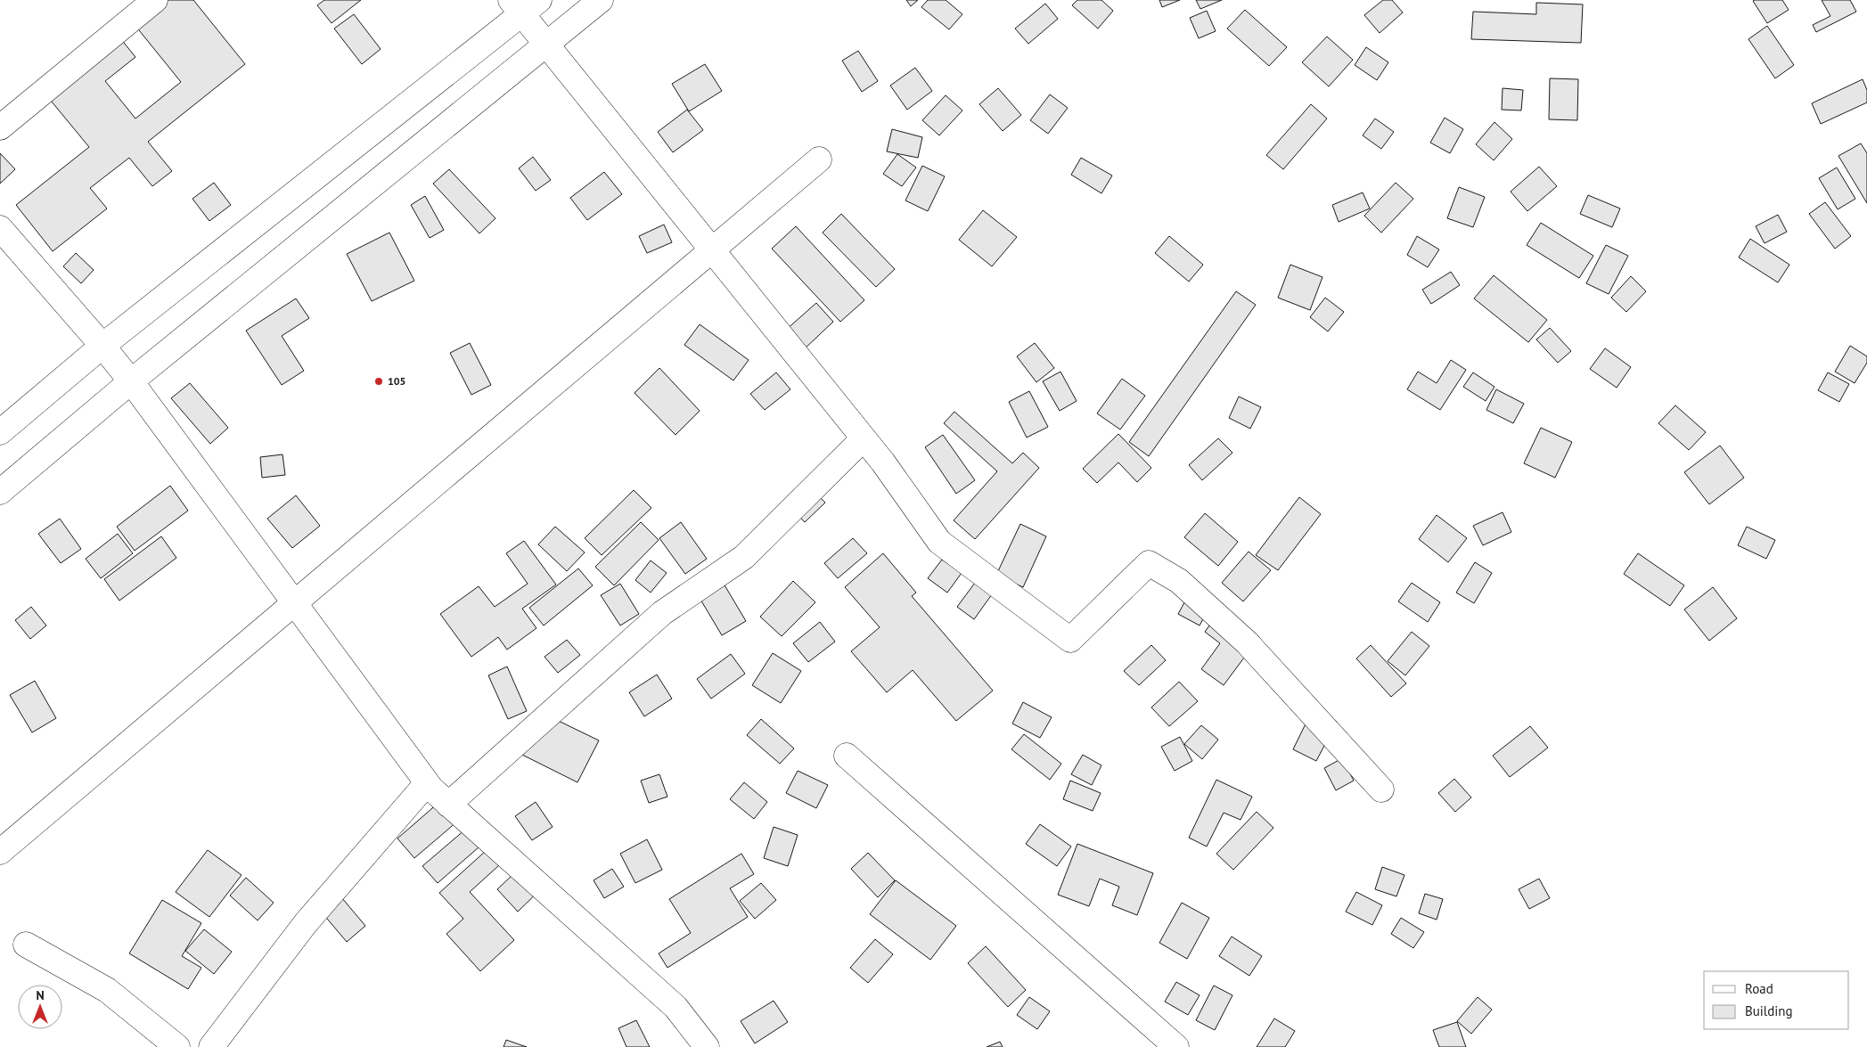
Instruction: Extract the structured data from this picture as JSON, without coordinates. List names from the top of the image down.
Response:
{
  "places": ["105"],
  "legend": ["Road", "Building"],
  "north": "top"
}
